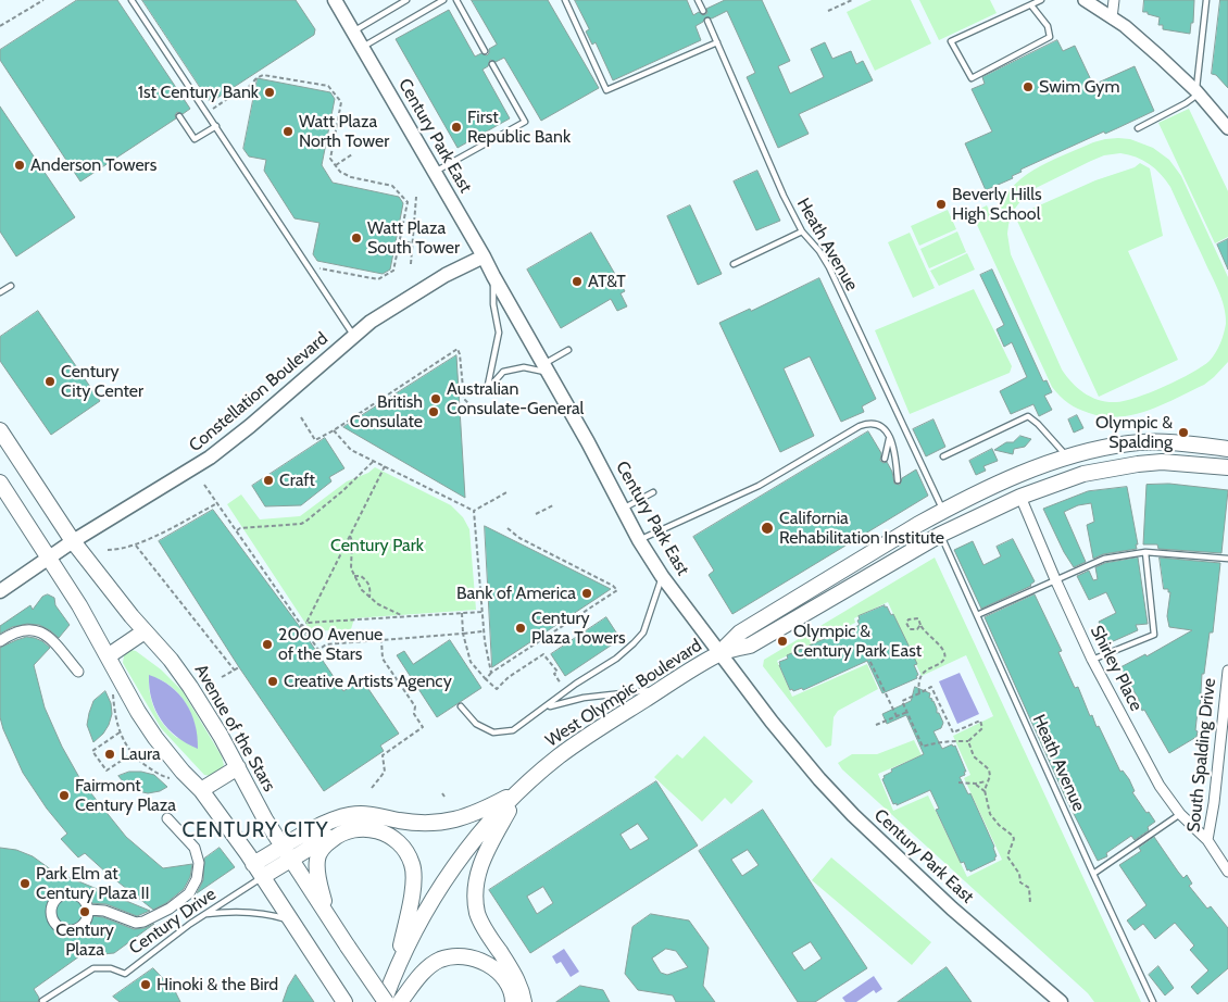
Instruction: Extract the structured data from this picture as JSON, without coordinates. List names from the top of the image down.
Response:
{
  "streets": {
    "main road": [
      "Century Park East",
      "Constellation Boulevard",
      "West Olympic Boulevard",
      "Avenue of the Stars"
    ],
    "street": ["Shirley Place", "South Spalding Drive"],
    "lane": ["Heath Avenue", "Century Drive"]
  },
  "crossings": [
    ["Century Park East", "Constellation Boulevard"],
    ["Century Park East", "West Olympic Boulevard"],
    ["Heath Avenue", "West Olympic Boulevard"],
    ["Constellation Boulevard", "Avenue of the Stars"],
    ["Shirley Place", "West Olympic Boulevard"],
    ["Shirley Place", "South Spalding Drive"],
    ["West Olympic Boulevard", "Avenue of the Stars"]
  ],
  "districts": ["CENTURY CITY"],
  "parks": ["Century Park"],
  "places": [
    "Swim Gym",
    "1st Century Bank",
    "First Republic Bank",
    "Watt Plaza North Tower",
    "Anderson Towers",
    "Beverly Hills High School",
    "Watt Plaza South Tower",
    "AT&T",
    "Century City Center",
    "Australian Consulate-General",
    "British Consulate",
    "Olympic & Spalding",
    "Craft",
    "California Rehabilitation Institute",
    "Bank of America",
    "Century Plaza Towers",
    "Olympic & Century Park East",
    "2000 Avenue of the Stars",
    "Creative Artists Agency",
    "Laura",
    "Fairmont Century Plaza",
    "Park Elm at Century Plaza II",
    "Century Plaza",
    "Hinoki & the Bird"
  ]
}
